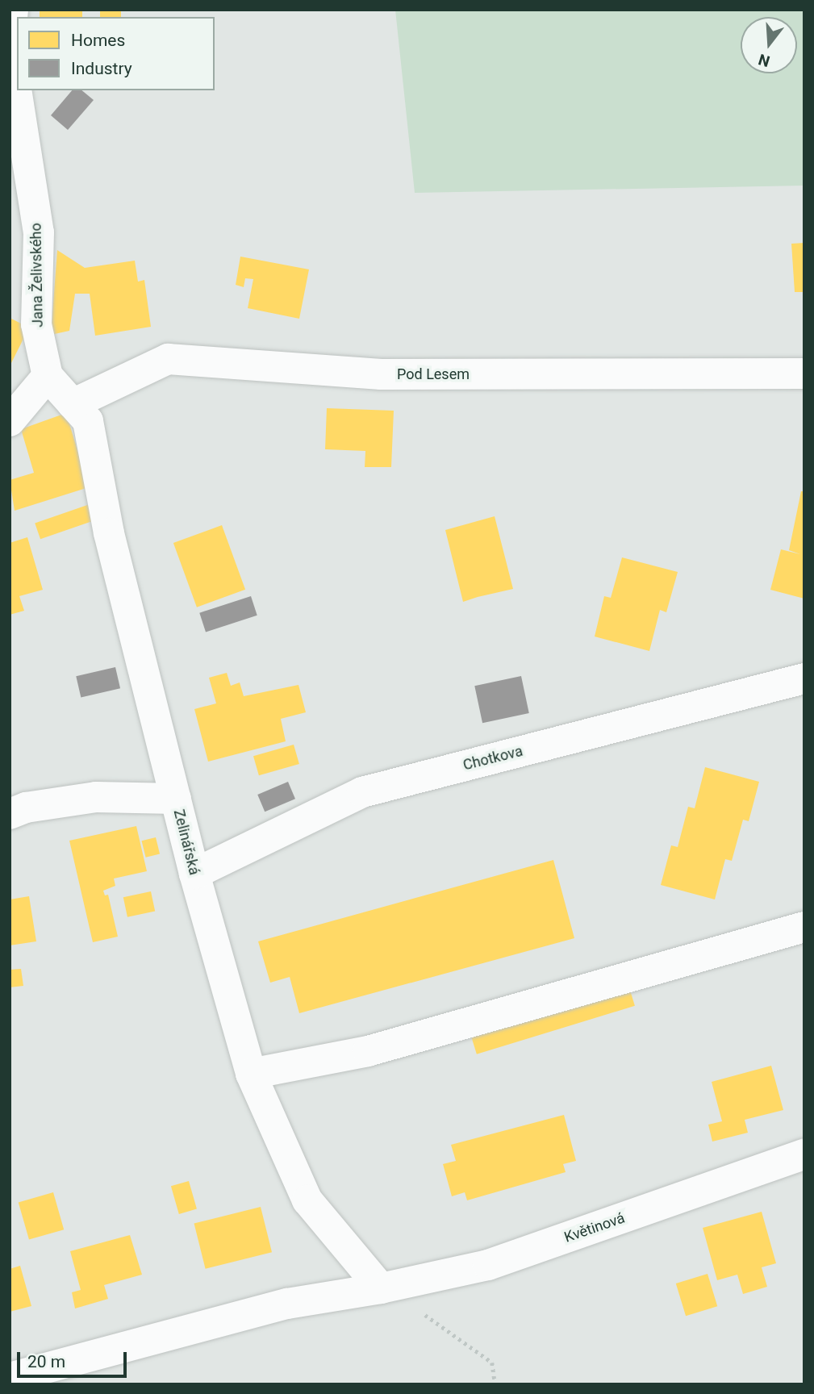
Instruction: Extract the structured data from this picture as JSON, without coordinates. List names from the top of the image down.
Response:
{
  "streets": {
    "street": [
      "Jana Želivského",
      "Pod Lesem",
      "Chotkova",
      "Zelinářská",
      "Květinová"
    ]
  },
  "crossings": [
    ["Jana Želivského", "Zelinářská"],
    ["Pod Lesem", "Zelinářská"],
    ["Chotkova", "Zelinářská"],
    ["Zelinářská", "Květinová"]
  ],
  "legend": ["Homes", "Industry"],
  "scale_bar": "20 m",
  "north": "bottom"
}
